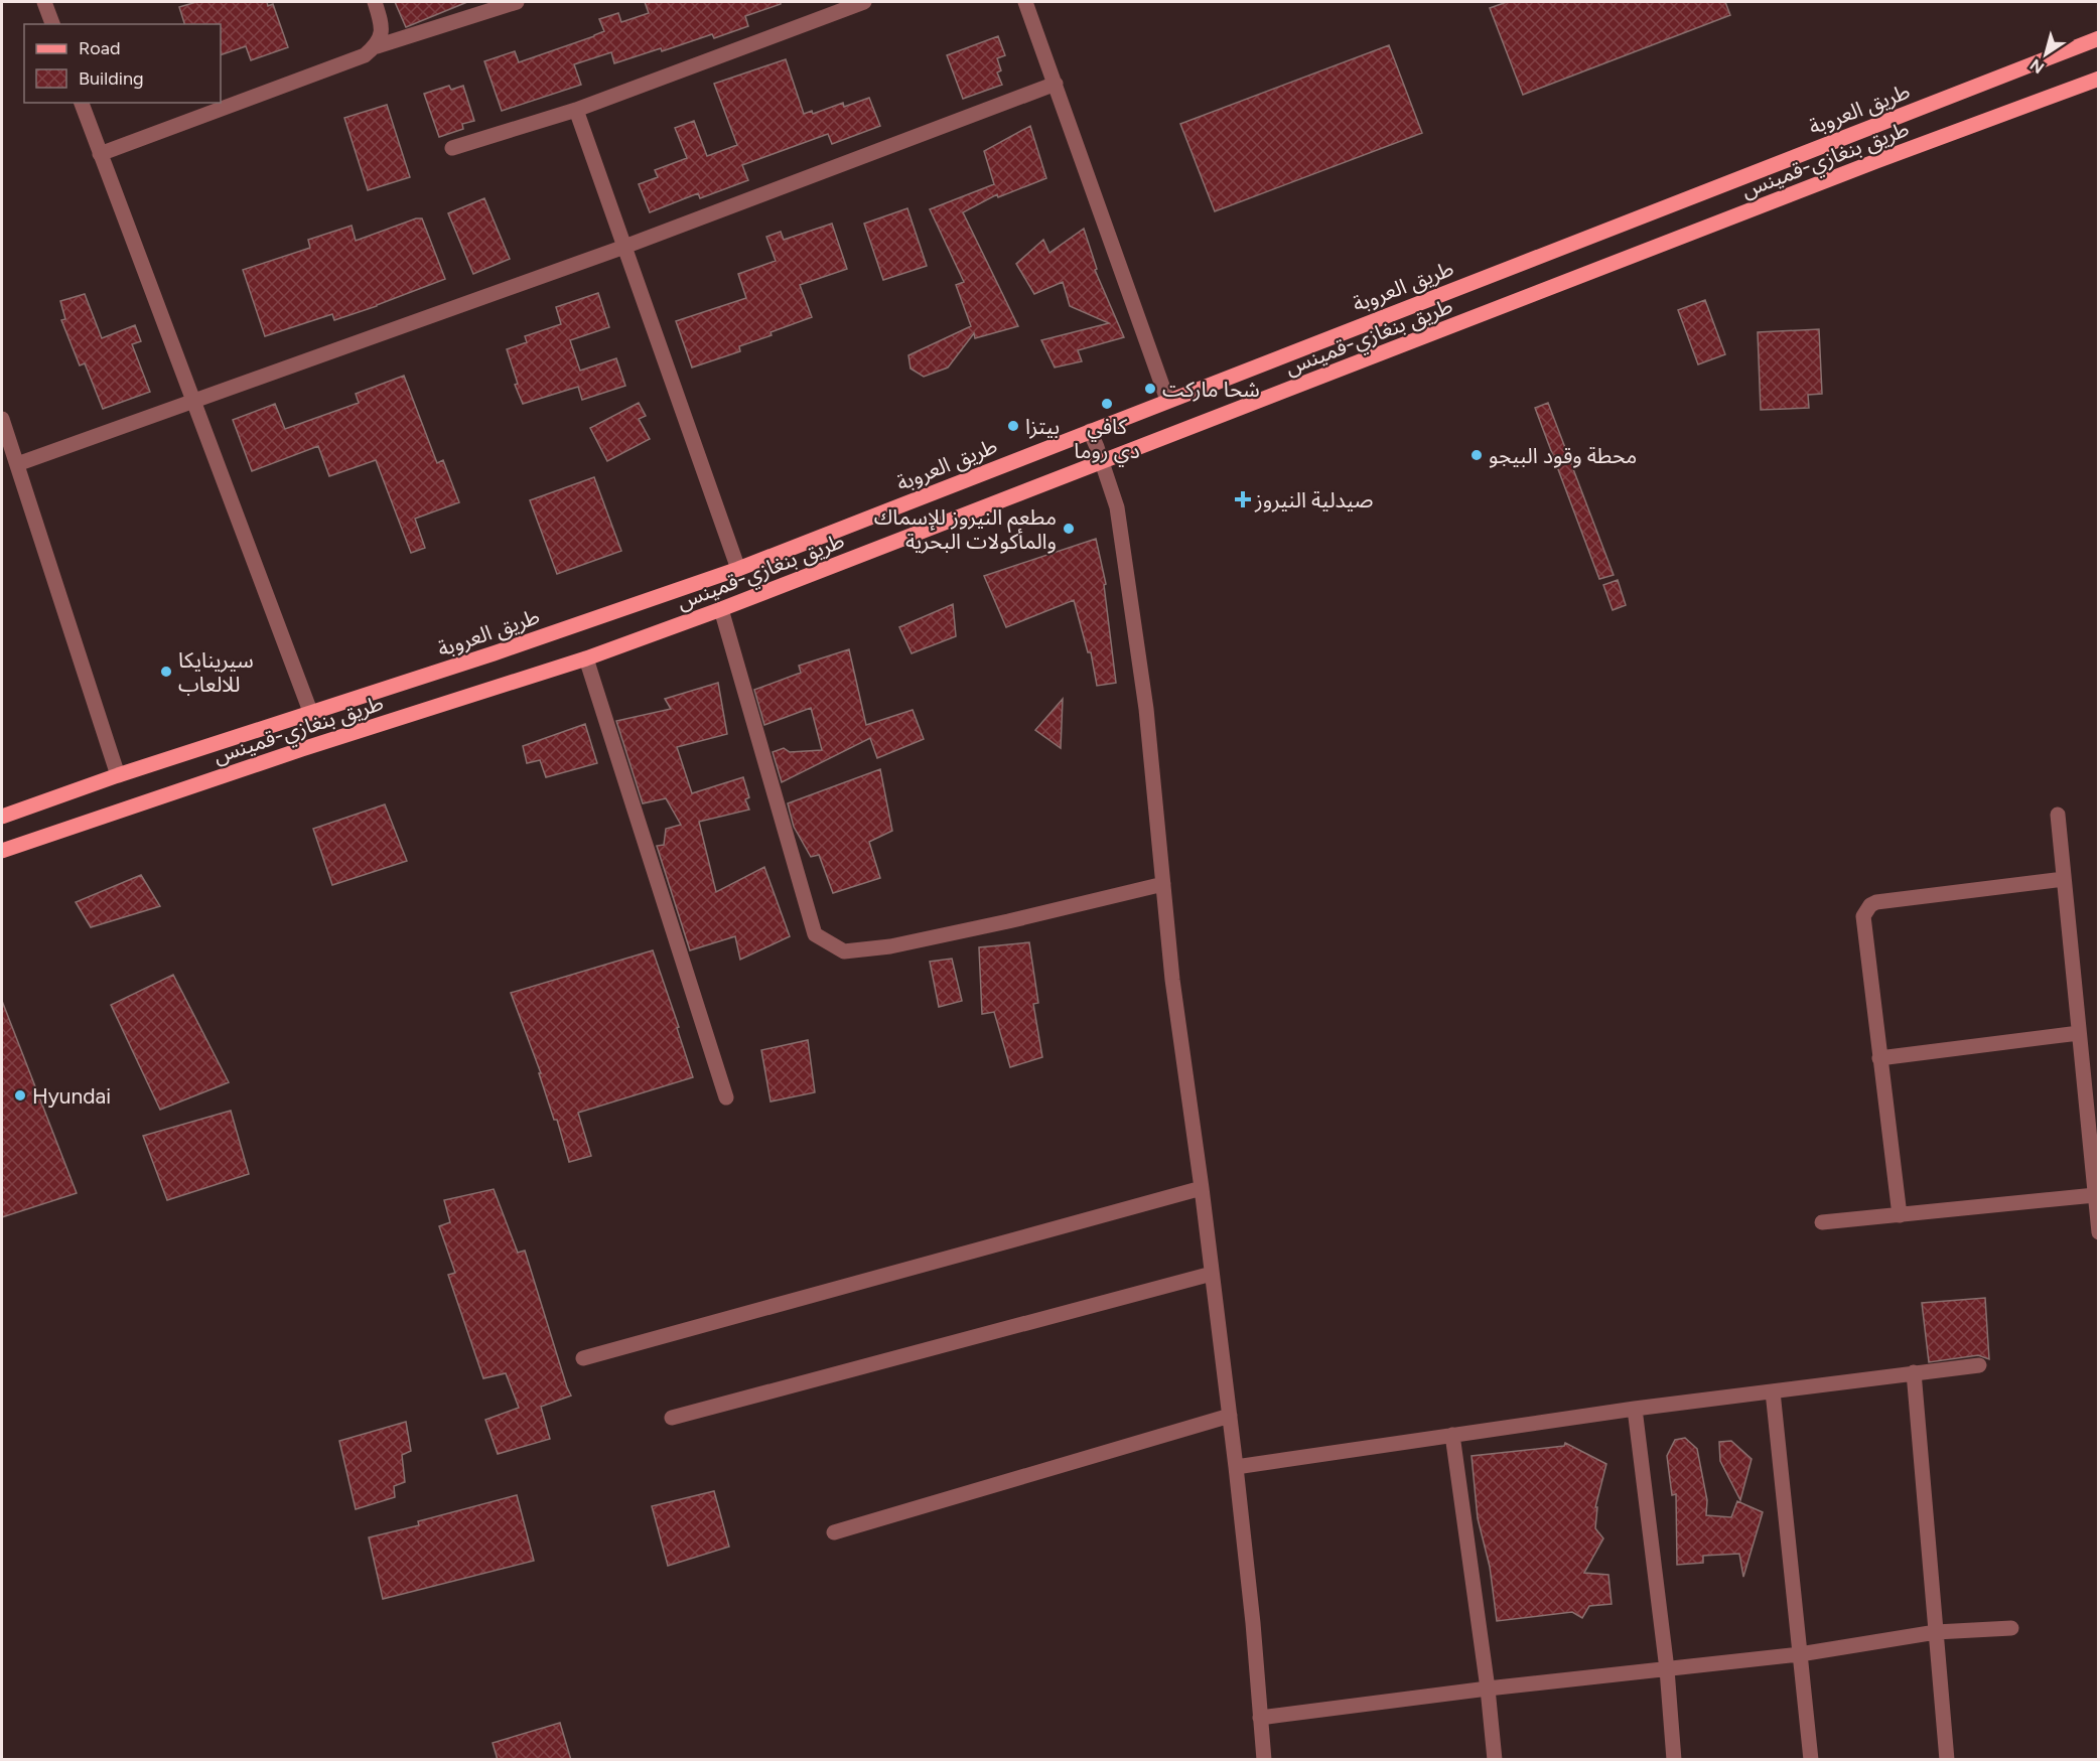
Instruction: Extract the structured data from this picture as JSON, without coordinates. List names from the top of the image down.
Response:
{
  "streets": {
    "main road": ["طريق العروبة", "طريق بنغازي-قمينس"]
  },
  "places": {
    "other": [
      "شحا ماركت",
      "كافي دي روما",
      "بيتزا",
      "محطة وقود البيجو",
      "مطعم النيروز للإسماك والمأكولات البحرية",
      "سيرينايكا للالعاب",
      "Hyundai"
    ],
    "health": ["صيدلية النيروز"]
  },
  "legend": ["Road", "Building"],
  "north": "bottom left"
}
